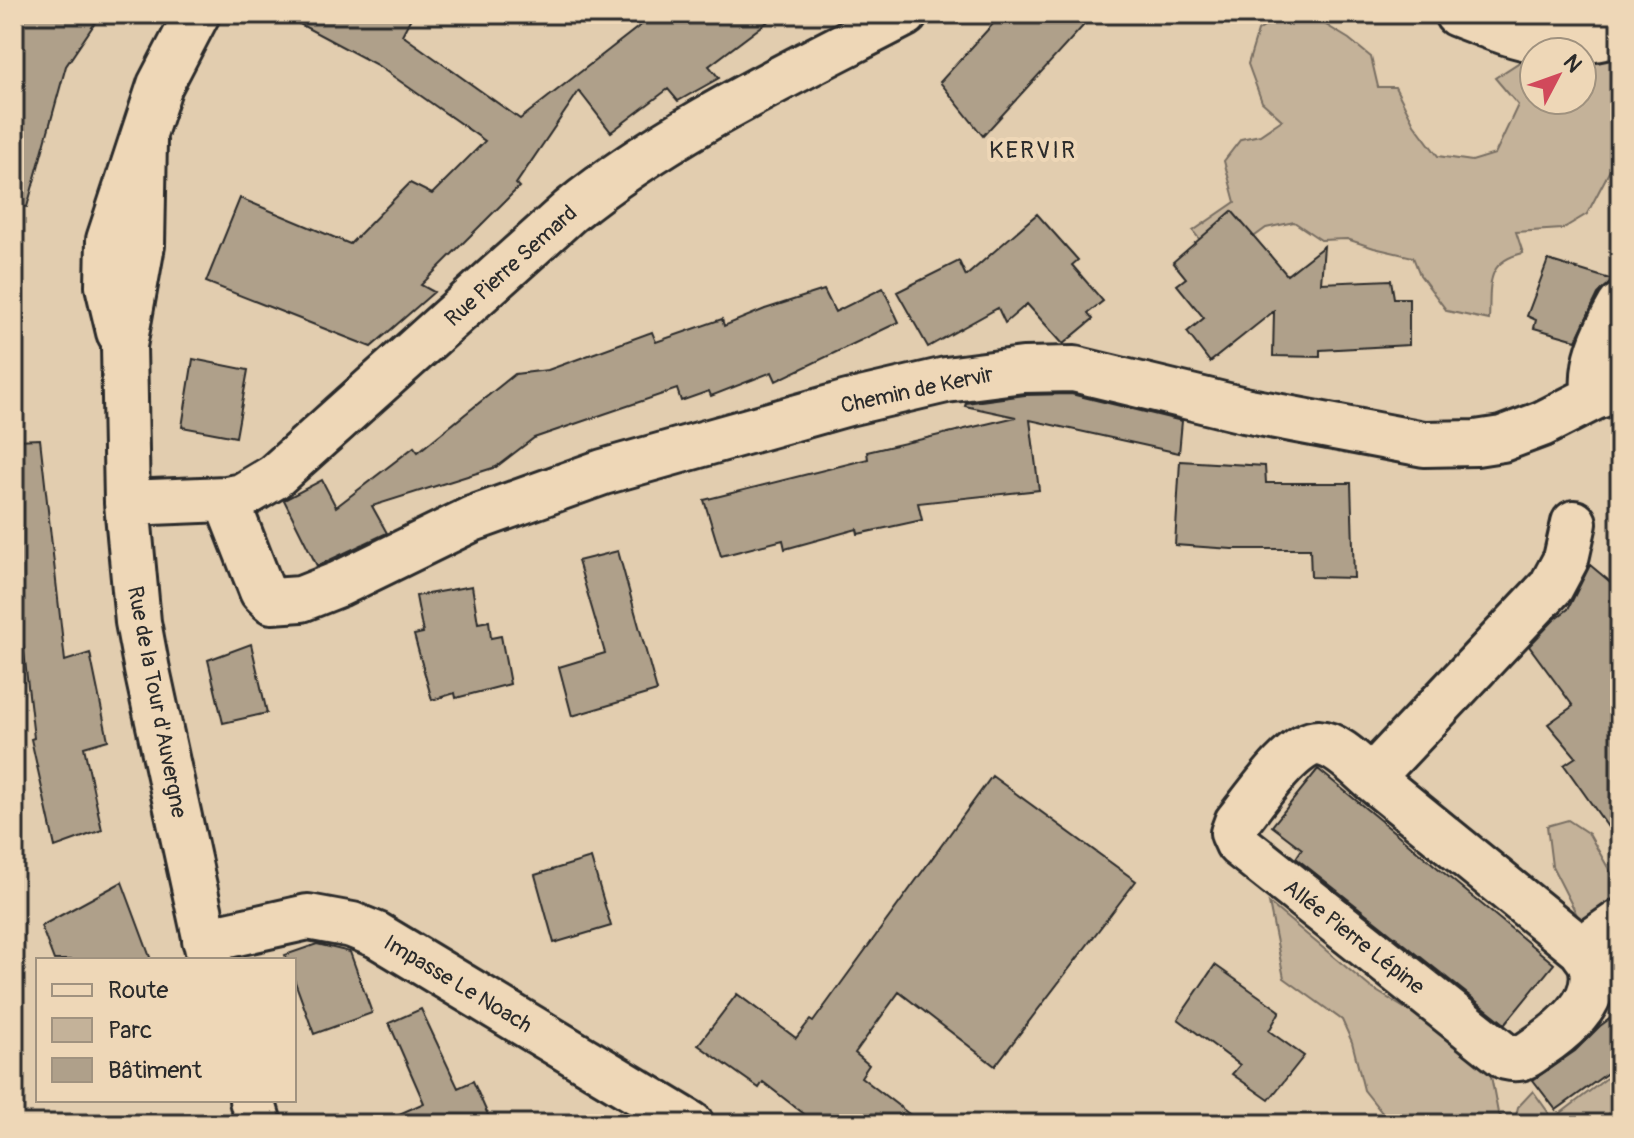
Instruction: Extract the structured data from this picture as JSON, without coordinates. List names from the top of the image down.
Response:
{
  "streets": {
    "street": [
      "Rue Pierre Semard",
      "Chemin de Kervir",
      "Rue de la Tour d'Auvergne",
      "Allée Pierre Lépine",
      "Impasse Le Noach"
    ]
  },
  "crossings": [
    ["Rue Pierre Semard", "Chemin de Kervir"],
    ["Rue Pierre Semard", "Rue de la Tour d'Auvergne"],
    ["Rue de la Tour d'Auvergne", "Impasse Le Noach"]
  ],
  "districts": ["KERVIR"],
  "legend": ["Route", "Parc", "Bâtiment"],
  "north": "top right"
}
